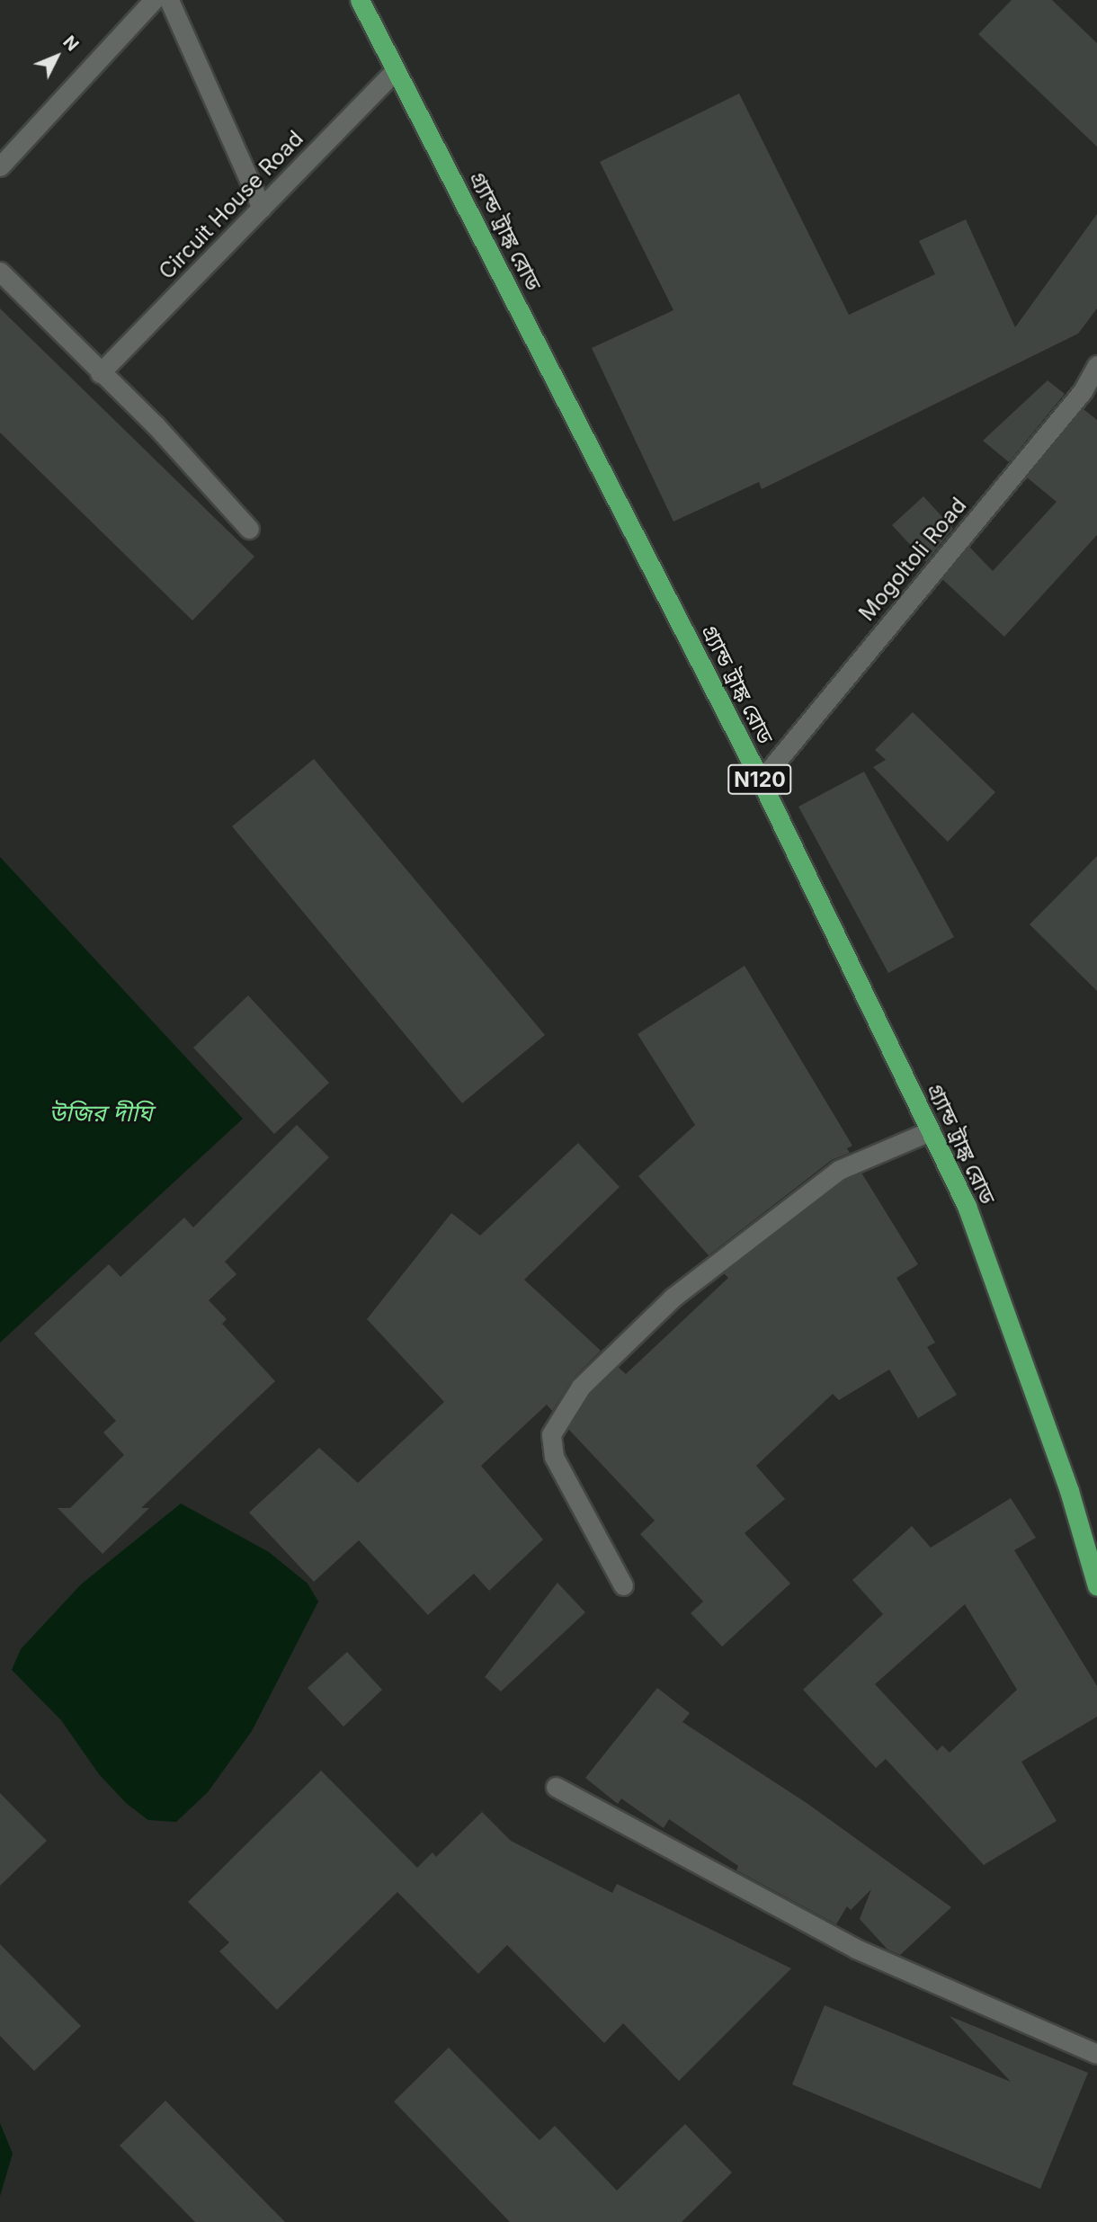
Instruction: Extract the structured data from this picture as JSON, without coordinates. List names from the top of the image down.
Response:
{
  "streets": {
    "highway": ["গ্র্যান্ড ট্রাঙ্ক রোড", "N120"],
    "street": ["Circuit House Road", "Mogoltoli Road"]
  },
  "crossings": [
    ["Circuit House Road", "গ্র্যান্ড ট্রাঙ্ক রোড"],
    ["গ্র্যান্ড ট্রাঙ্ক রোড", "Mogoltoli Road"]
  ],
  "water": ["উজির দীঘি"],
  "north": "top right"
}
